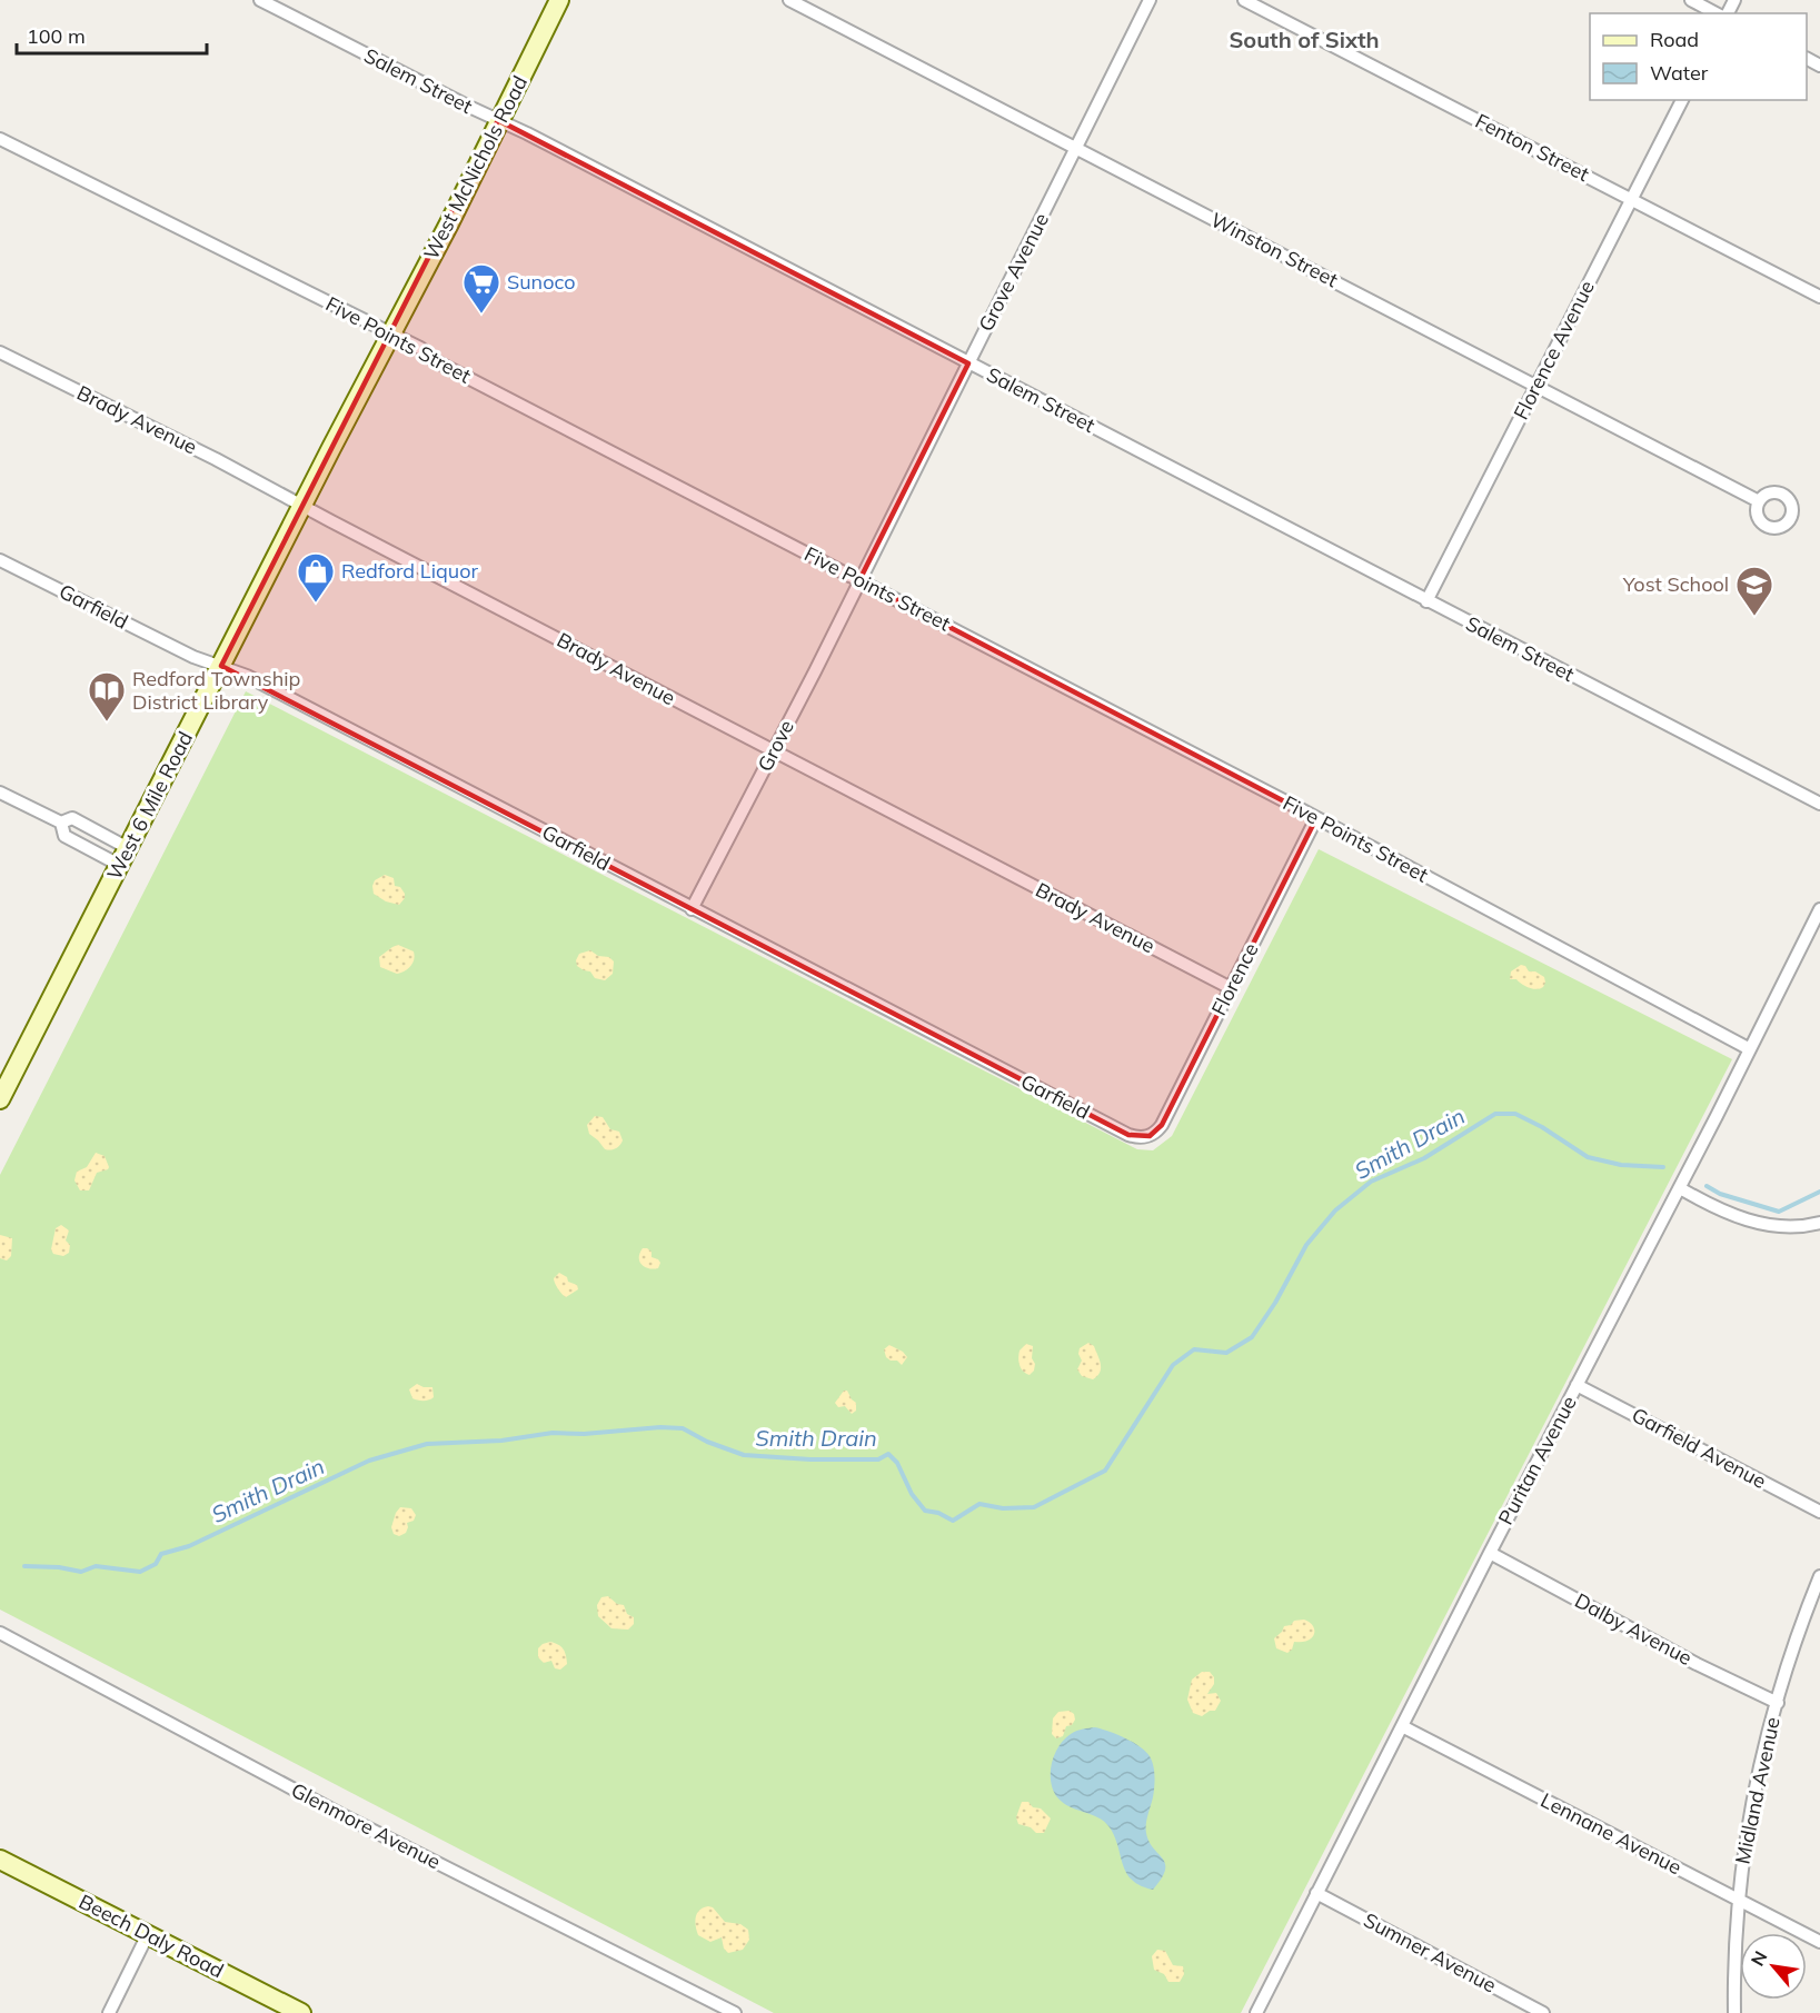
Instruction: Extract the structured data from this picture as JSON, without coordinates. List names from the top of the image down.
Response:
{
  "streets": {
    "main road": ["West McNichols Road", "West 6 Mile Road", "Beech Daly Road"],
    "street": [
      "Salem Street",
      "Fenton Street",
      "Winston Street",
      "Grove Avenue",
      "Five Points Street",
      "Florence Avenue",
      "Brady Avenue",
      "Garfield",
      "Grove",
      "Florence",
      "Garfield Avenue",
      "Puritan Avenue",
      "Dalby Avenue",
      "Midland Avenue",
      "Glenmore Avenue",
      "Lennane Avenue",
      "Sumner Avenue"
    ]
  },
  "crossings": [
    ["Salem Street", "West McNichols Road"],
    ["Salem Street", "Grove Avenue"],
    ["Salem Street", "Florence Avenue"],
    ["Fenton Street", "Florence Avenue"],
    ["West McNichols Road", "Five Points Street"],
    ["West McNichols Road", "West 6 Mile Road"],
    ["Winston Street", "Grove Avenue"],
    ["Winston Street", "Florence Avenue"],
    ["Grove Avenue", "Five Points Street"],
    ["Grove Avenue", "Grove"],
    ["Five Points Street", "Grove"],
    ["Five Points Street", "West 6 Mile Road"],
    ["Five Points Street", "Florence"],
    ["Five Points Street", "Puritan Avenue"],
    ["Brady Avenue", "Grove"],
    ["Brady Avenue", "West 6 Mile Road"],
    ["Brady Avenue", "Florence"],
    ["Garfield", "Grove"],
    ["Garfield", "West 6 Mile Road"],
    ["Garfield", "Florence"],
    ["Garfield Avenue", "Puritan Avenue"],
    ["Puritan Avenue", "Dalby Avenue"],
    ["Puritan Avenue", "Lennane Avenue"],
    ["Puritan Avenue", "Sumner Avenue"],
    ["Dalby Avenue", "Midland Avenue"],
    ["Midland Avenue", "Lennane Avenue"]
  ],
  "districts": ["South of Sixth"],
  "water": ["Smith Drain"],
  "places": {
    "supermarket": ["Sunoco"],
    "shop": ["Redford Liquor"],
    "school or university": ["Yost School"],
    "library": ["Redford Township District Library"]
  },
  "legend": ["Road", "Water"],
  "scale_bar": "100 m",
  "north": "top left"
}
